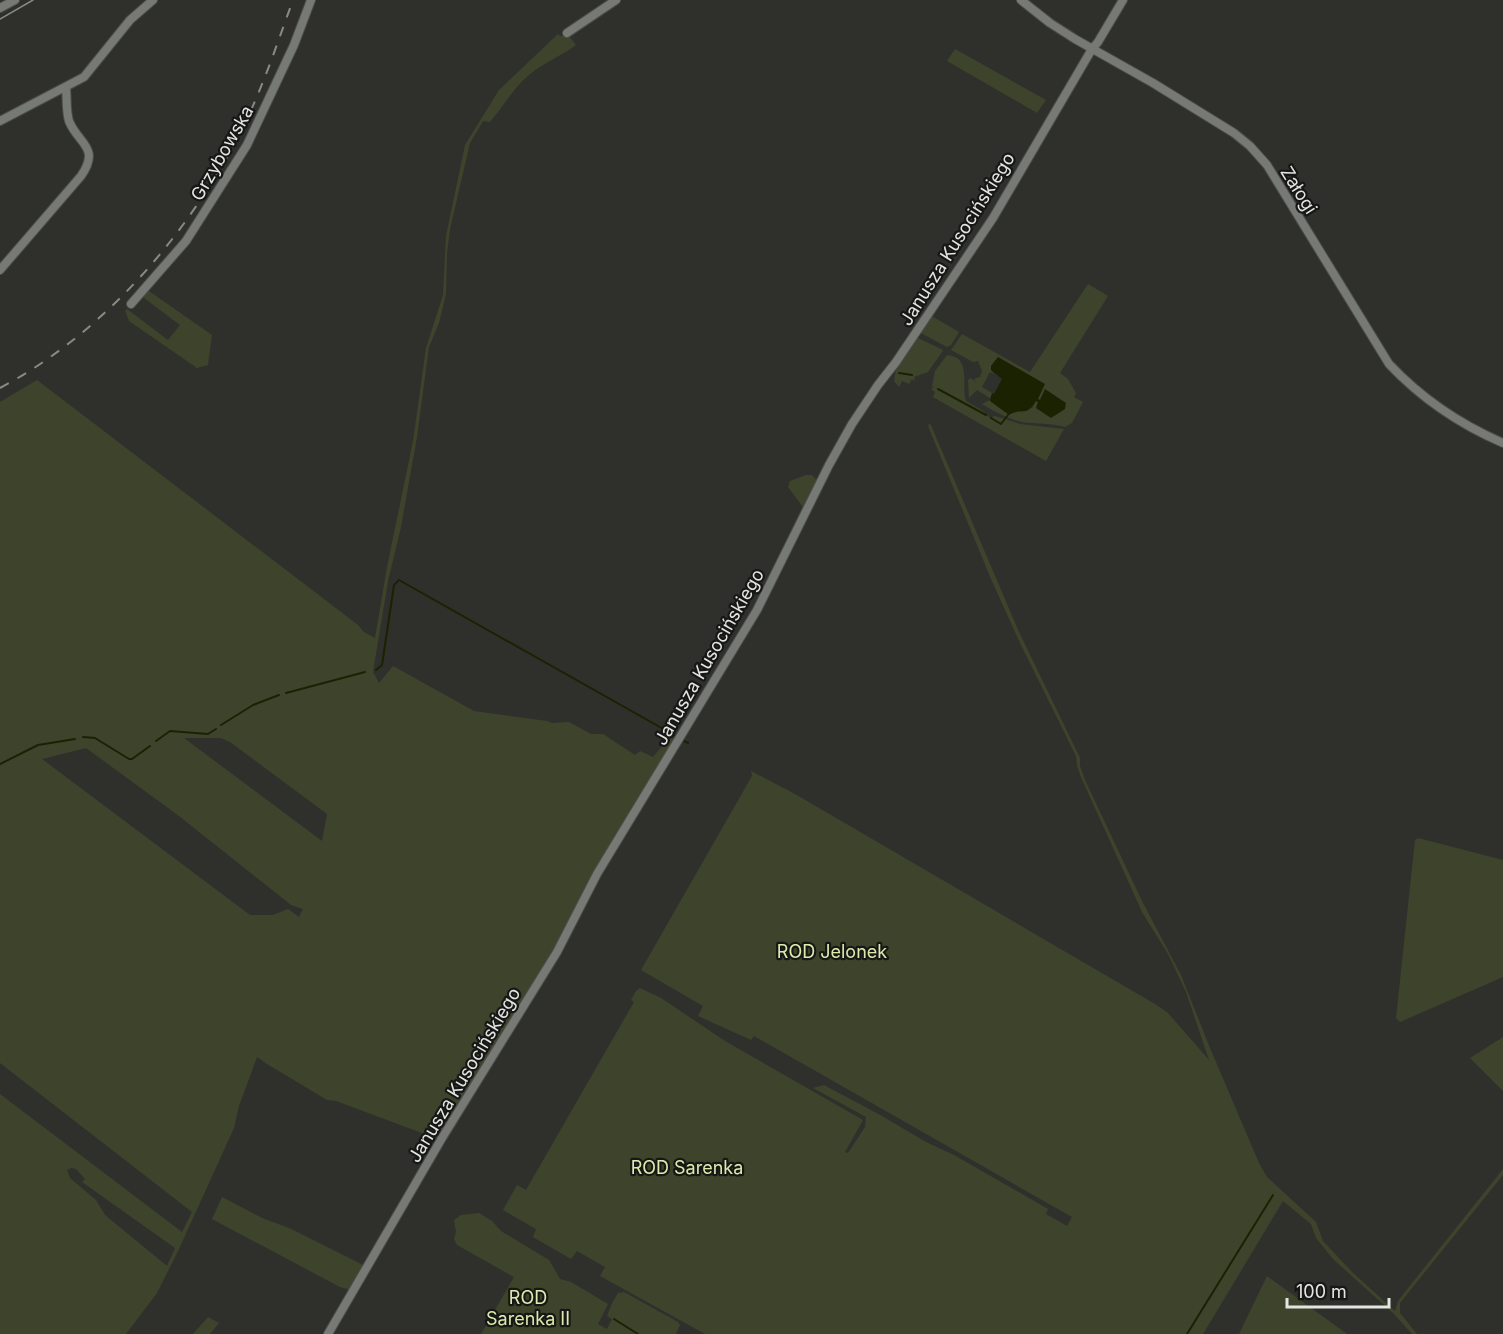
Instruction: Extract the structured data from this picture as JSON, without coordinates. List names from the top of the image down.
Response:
{
  "streets": {
    "street": ["Grzybowska", "Załogi", "Janusza Kusocińskiego"]
  },
  "crossings": [
    ["Załogi", "Janusza Kusocińskiego"]
  ],
  "parks": ["ROD Jelonek", "ROD Sarenka", "ROD Sarenka II"],
  "scale_bar": "100 m"
}
